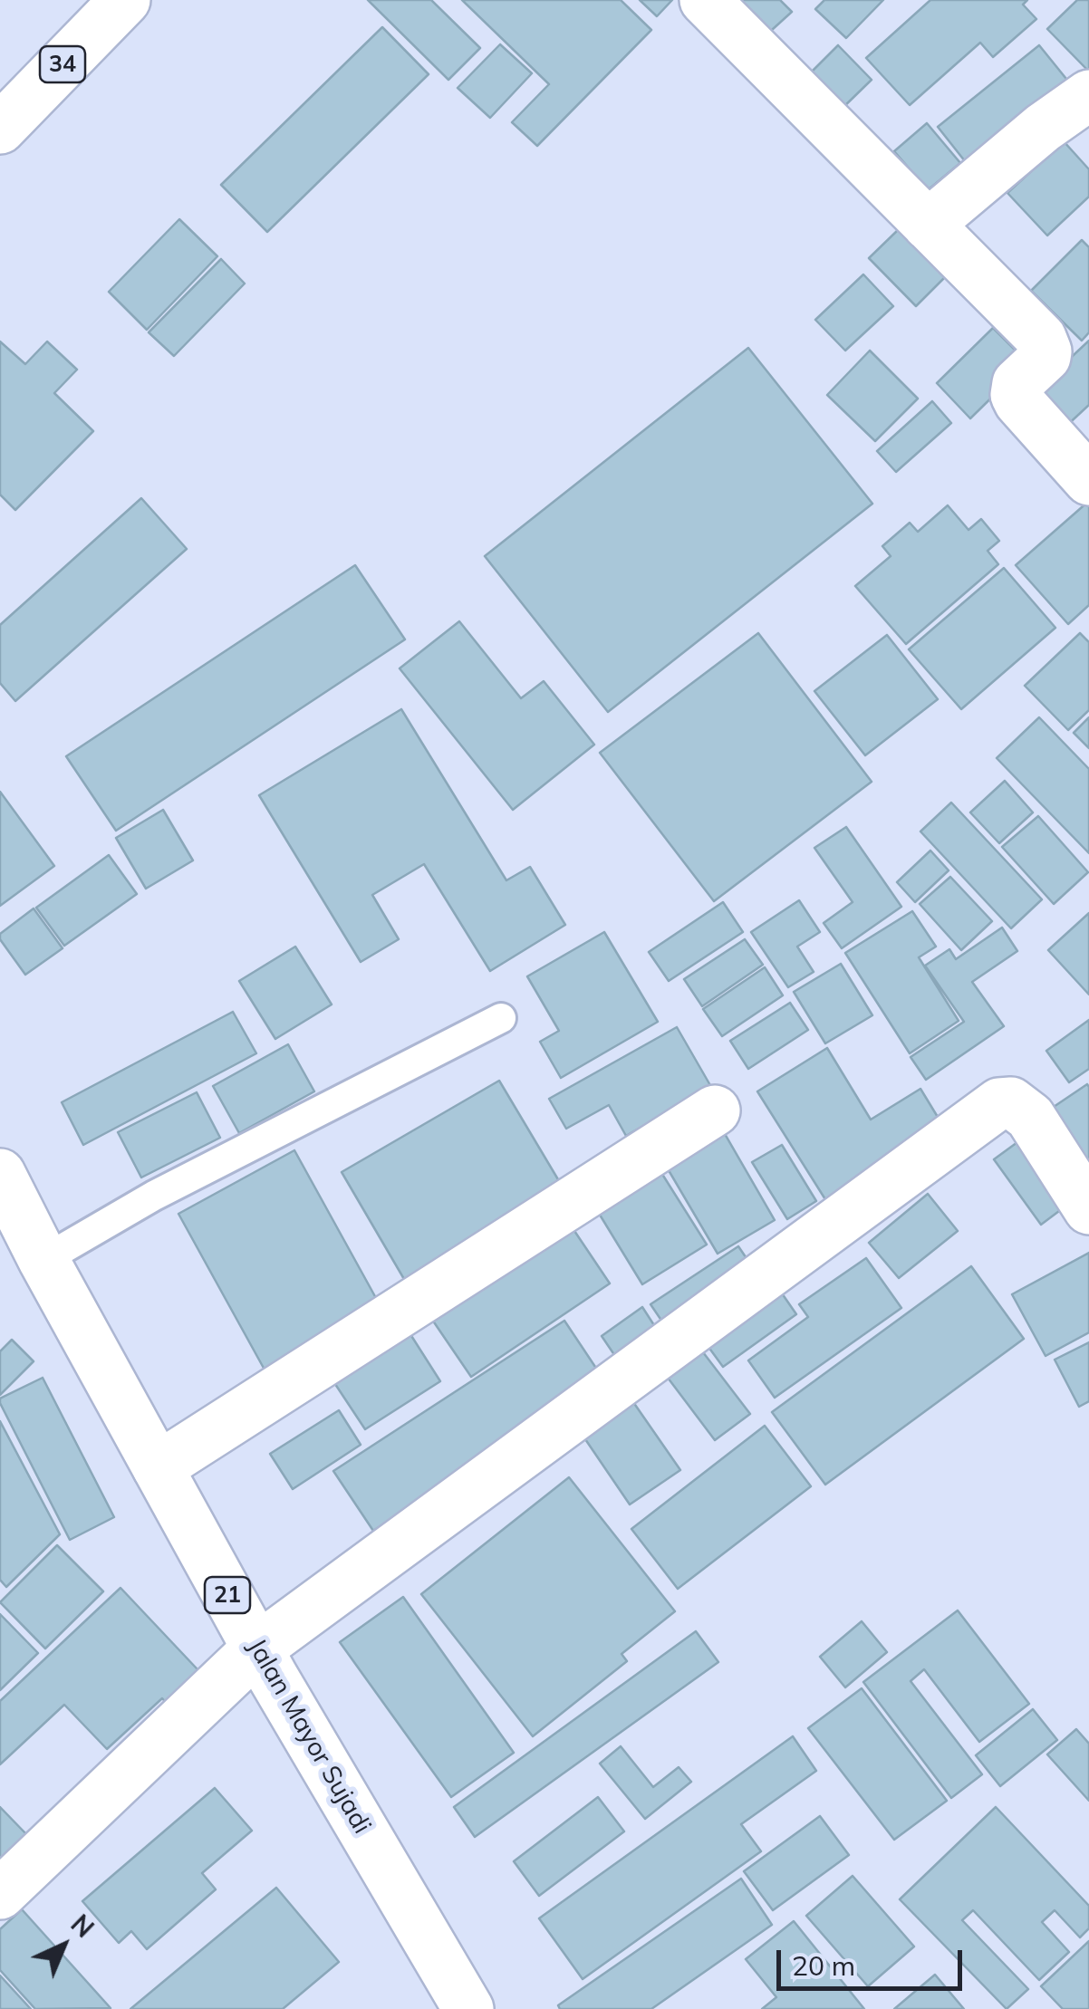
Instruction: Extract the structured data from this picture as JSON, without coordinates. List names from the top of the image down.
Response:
{
  "streets": {
    "main road": ["34", "21", "Jalan Mayor Sujadi"]
  },
  "scale_bar": "20 m",
  "north": "top right"
}
